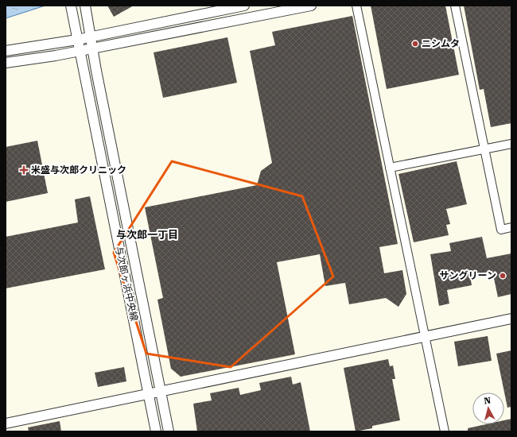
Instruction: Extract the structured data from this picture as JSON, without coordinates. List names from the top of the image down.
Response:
{
  "streets": {
    "street": ["与次郎ヶ浜中央線"]
  },
  "districts": ["与次郎一丁目"],
  "places": {
    "other": ["ニシムタ", "サングリーン"],
    "health": ["米盛与次郎クリニック"]
  },
  "north": "top"
}
